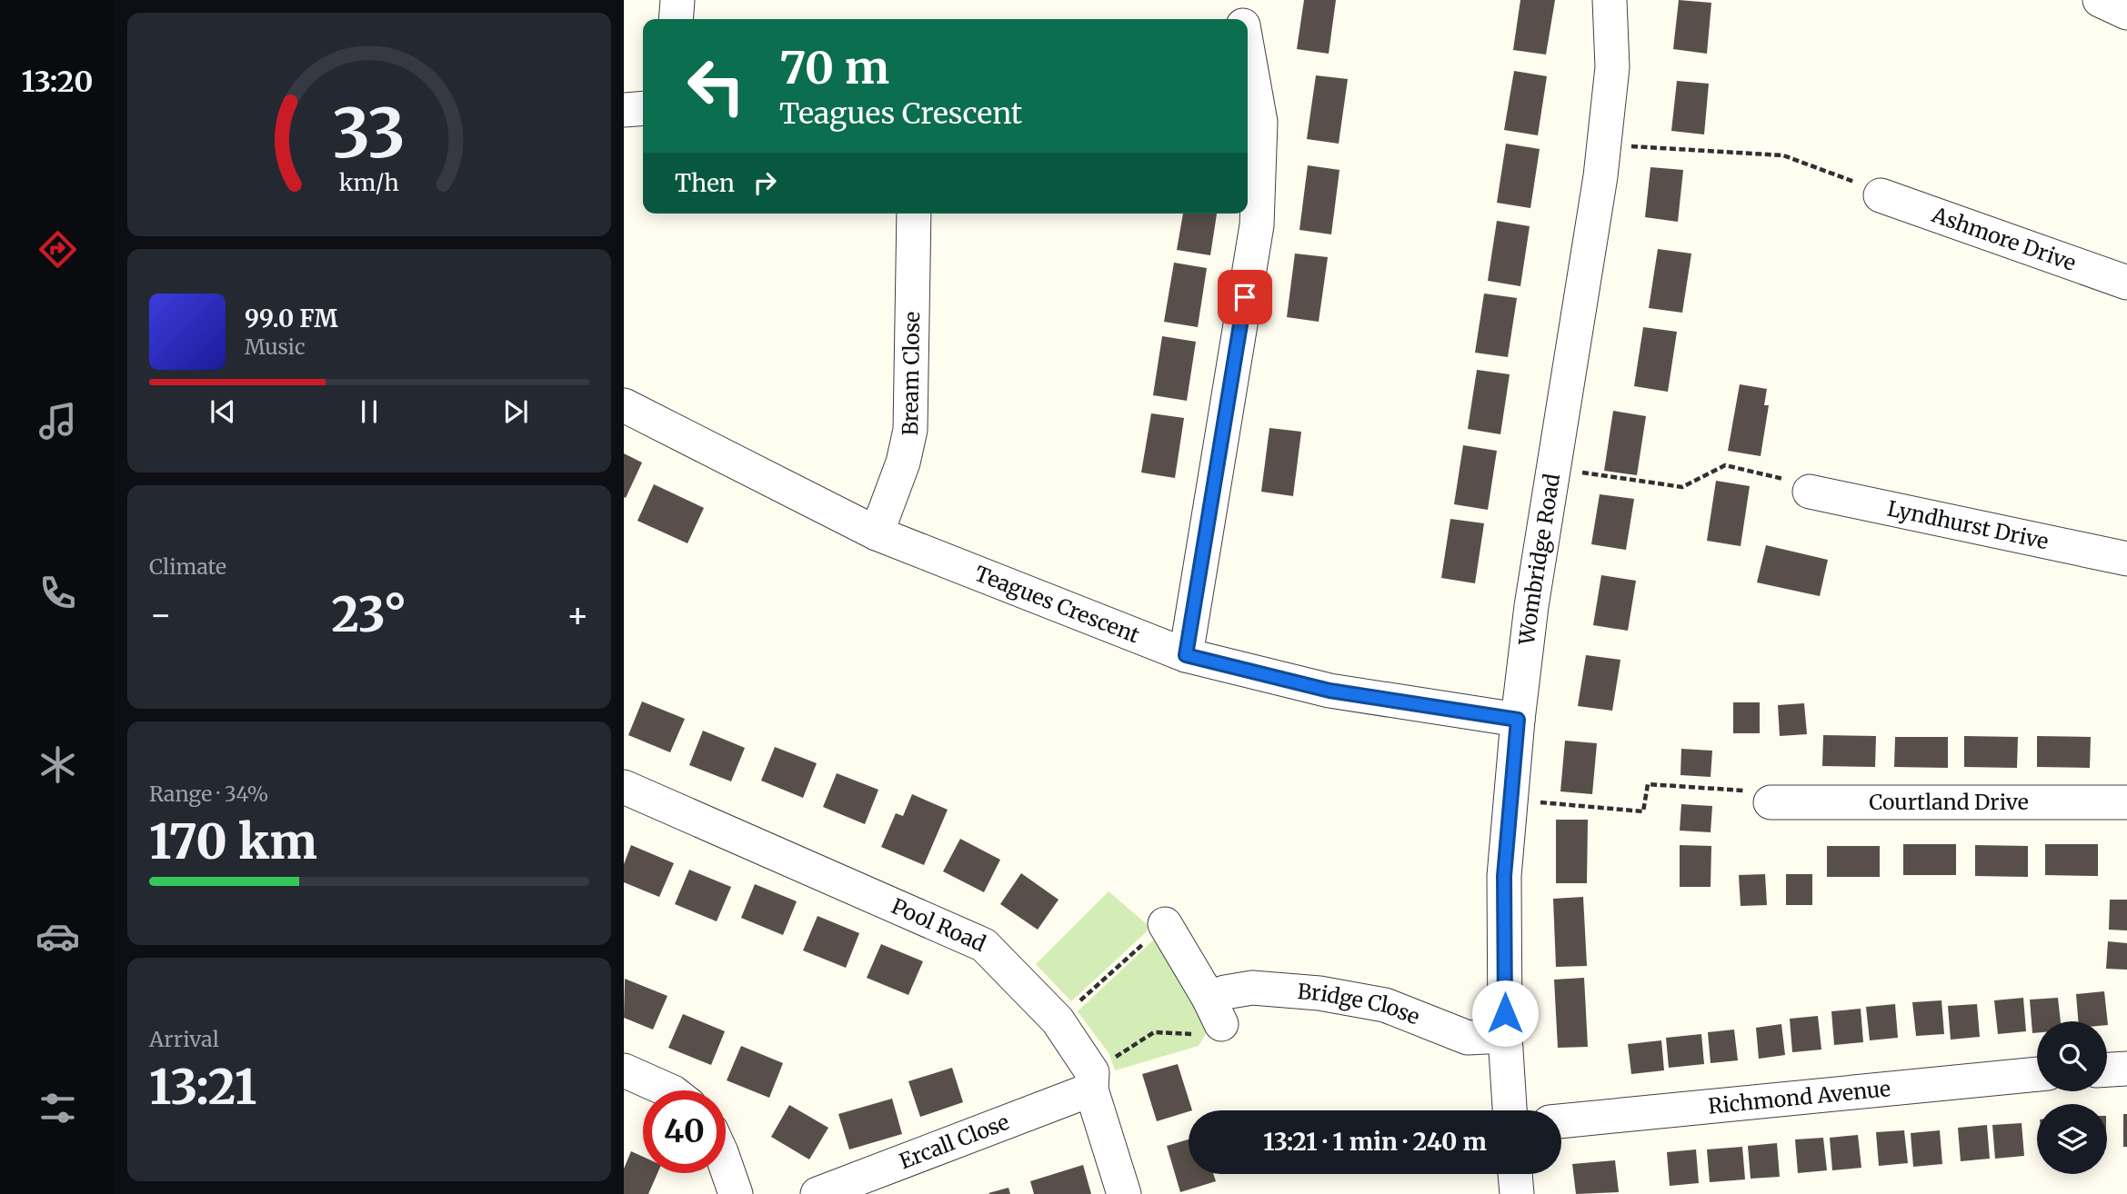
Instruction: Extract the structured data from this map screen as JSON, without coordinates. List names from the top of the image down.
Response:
{
  "streets": {
    "street": [
      "Ashmore Drive",
      "Bream Close",
      "Lyndhurst Drive",
      "Wombridge Road",
      "Teagues Crescent",
      "Courtland Drive",
      "Pool Road",
      "Bridge Close",
      "Richmond Avenue",
      "Ercall Close"
    ]
  },
  "crossings": [
    ["Bream Close", "Teagues Crescent"],
    ["Wombridge Road", "Teagues Crescent"],
    ["Wombridge Road", "Bridge Close"],
    ["Pool Road", "Ercall Close"]
  ],
  "page": {
    "tabs": "13:20",
    "turn": ["70 m", "Teagues Crescent"],
    "then": "Then",
    "song": ["99.0 FM", "Music"],
    "tile": [
      "Climate",
      ["Range · 34%", "170 km"],
      ["Arrival", "13:21"]
    ],
    "heat": ["−", "23°", "+"],
    "limit": "40",
    "trip": "13:21 · 1 min · 240 m",
    "gauge": ["33", "km/h"]
  }
}
